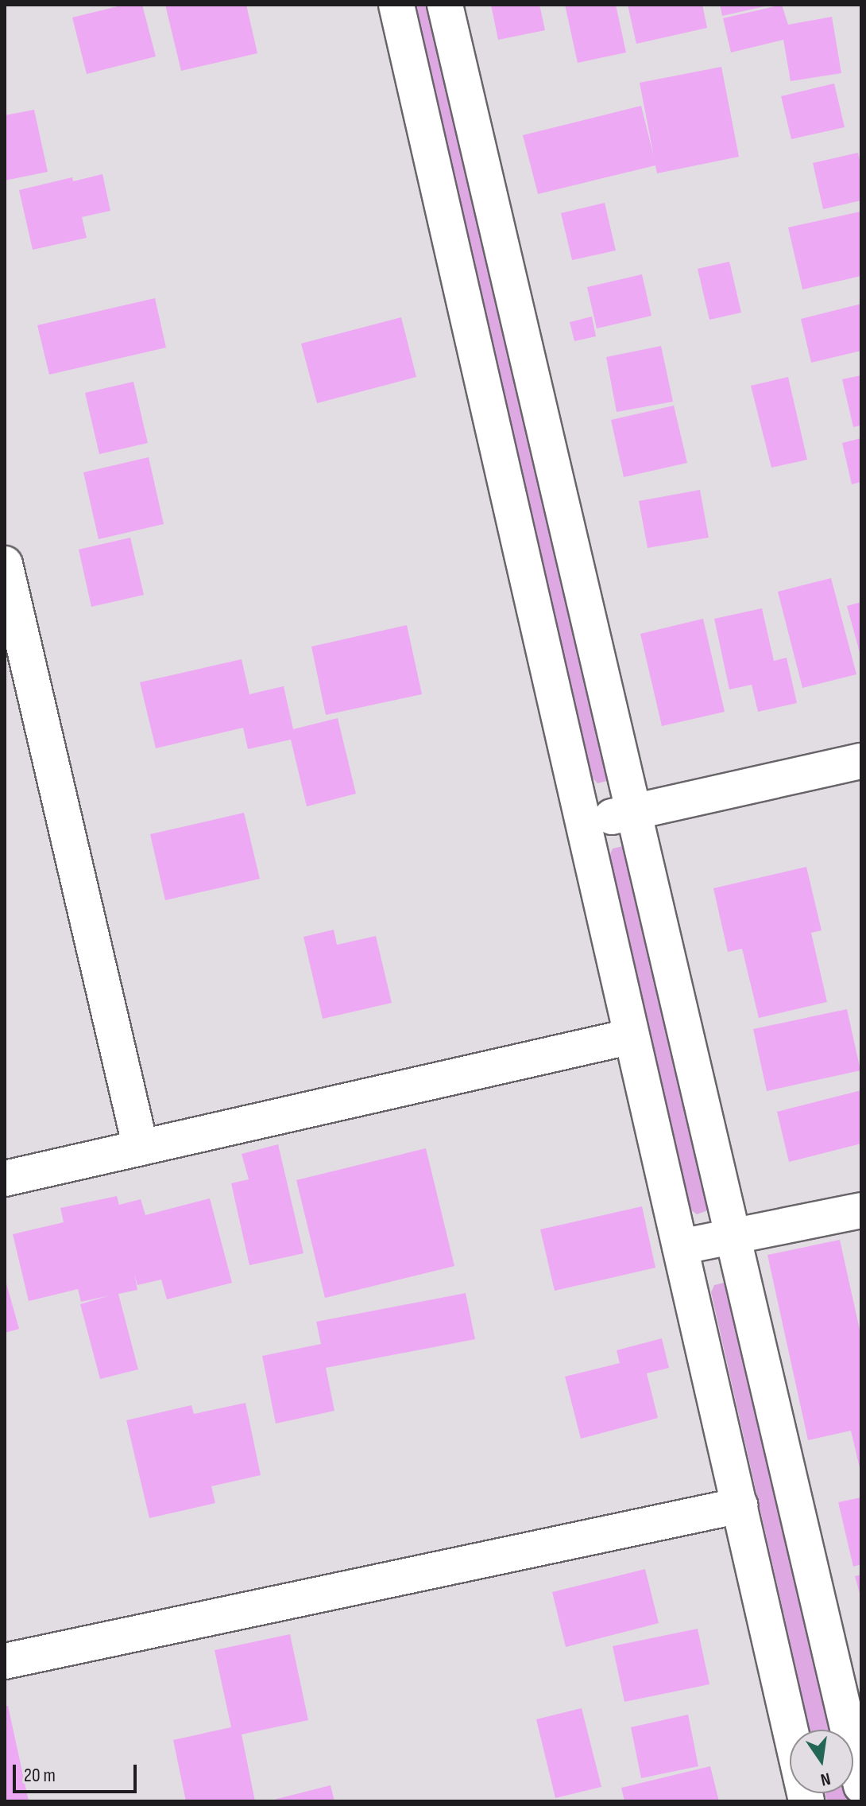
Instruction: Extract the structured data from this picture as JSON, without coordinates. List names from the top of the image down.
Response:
{
  "scale_bar": "20 m",
  "north": "bottom"
}
